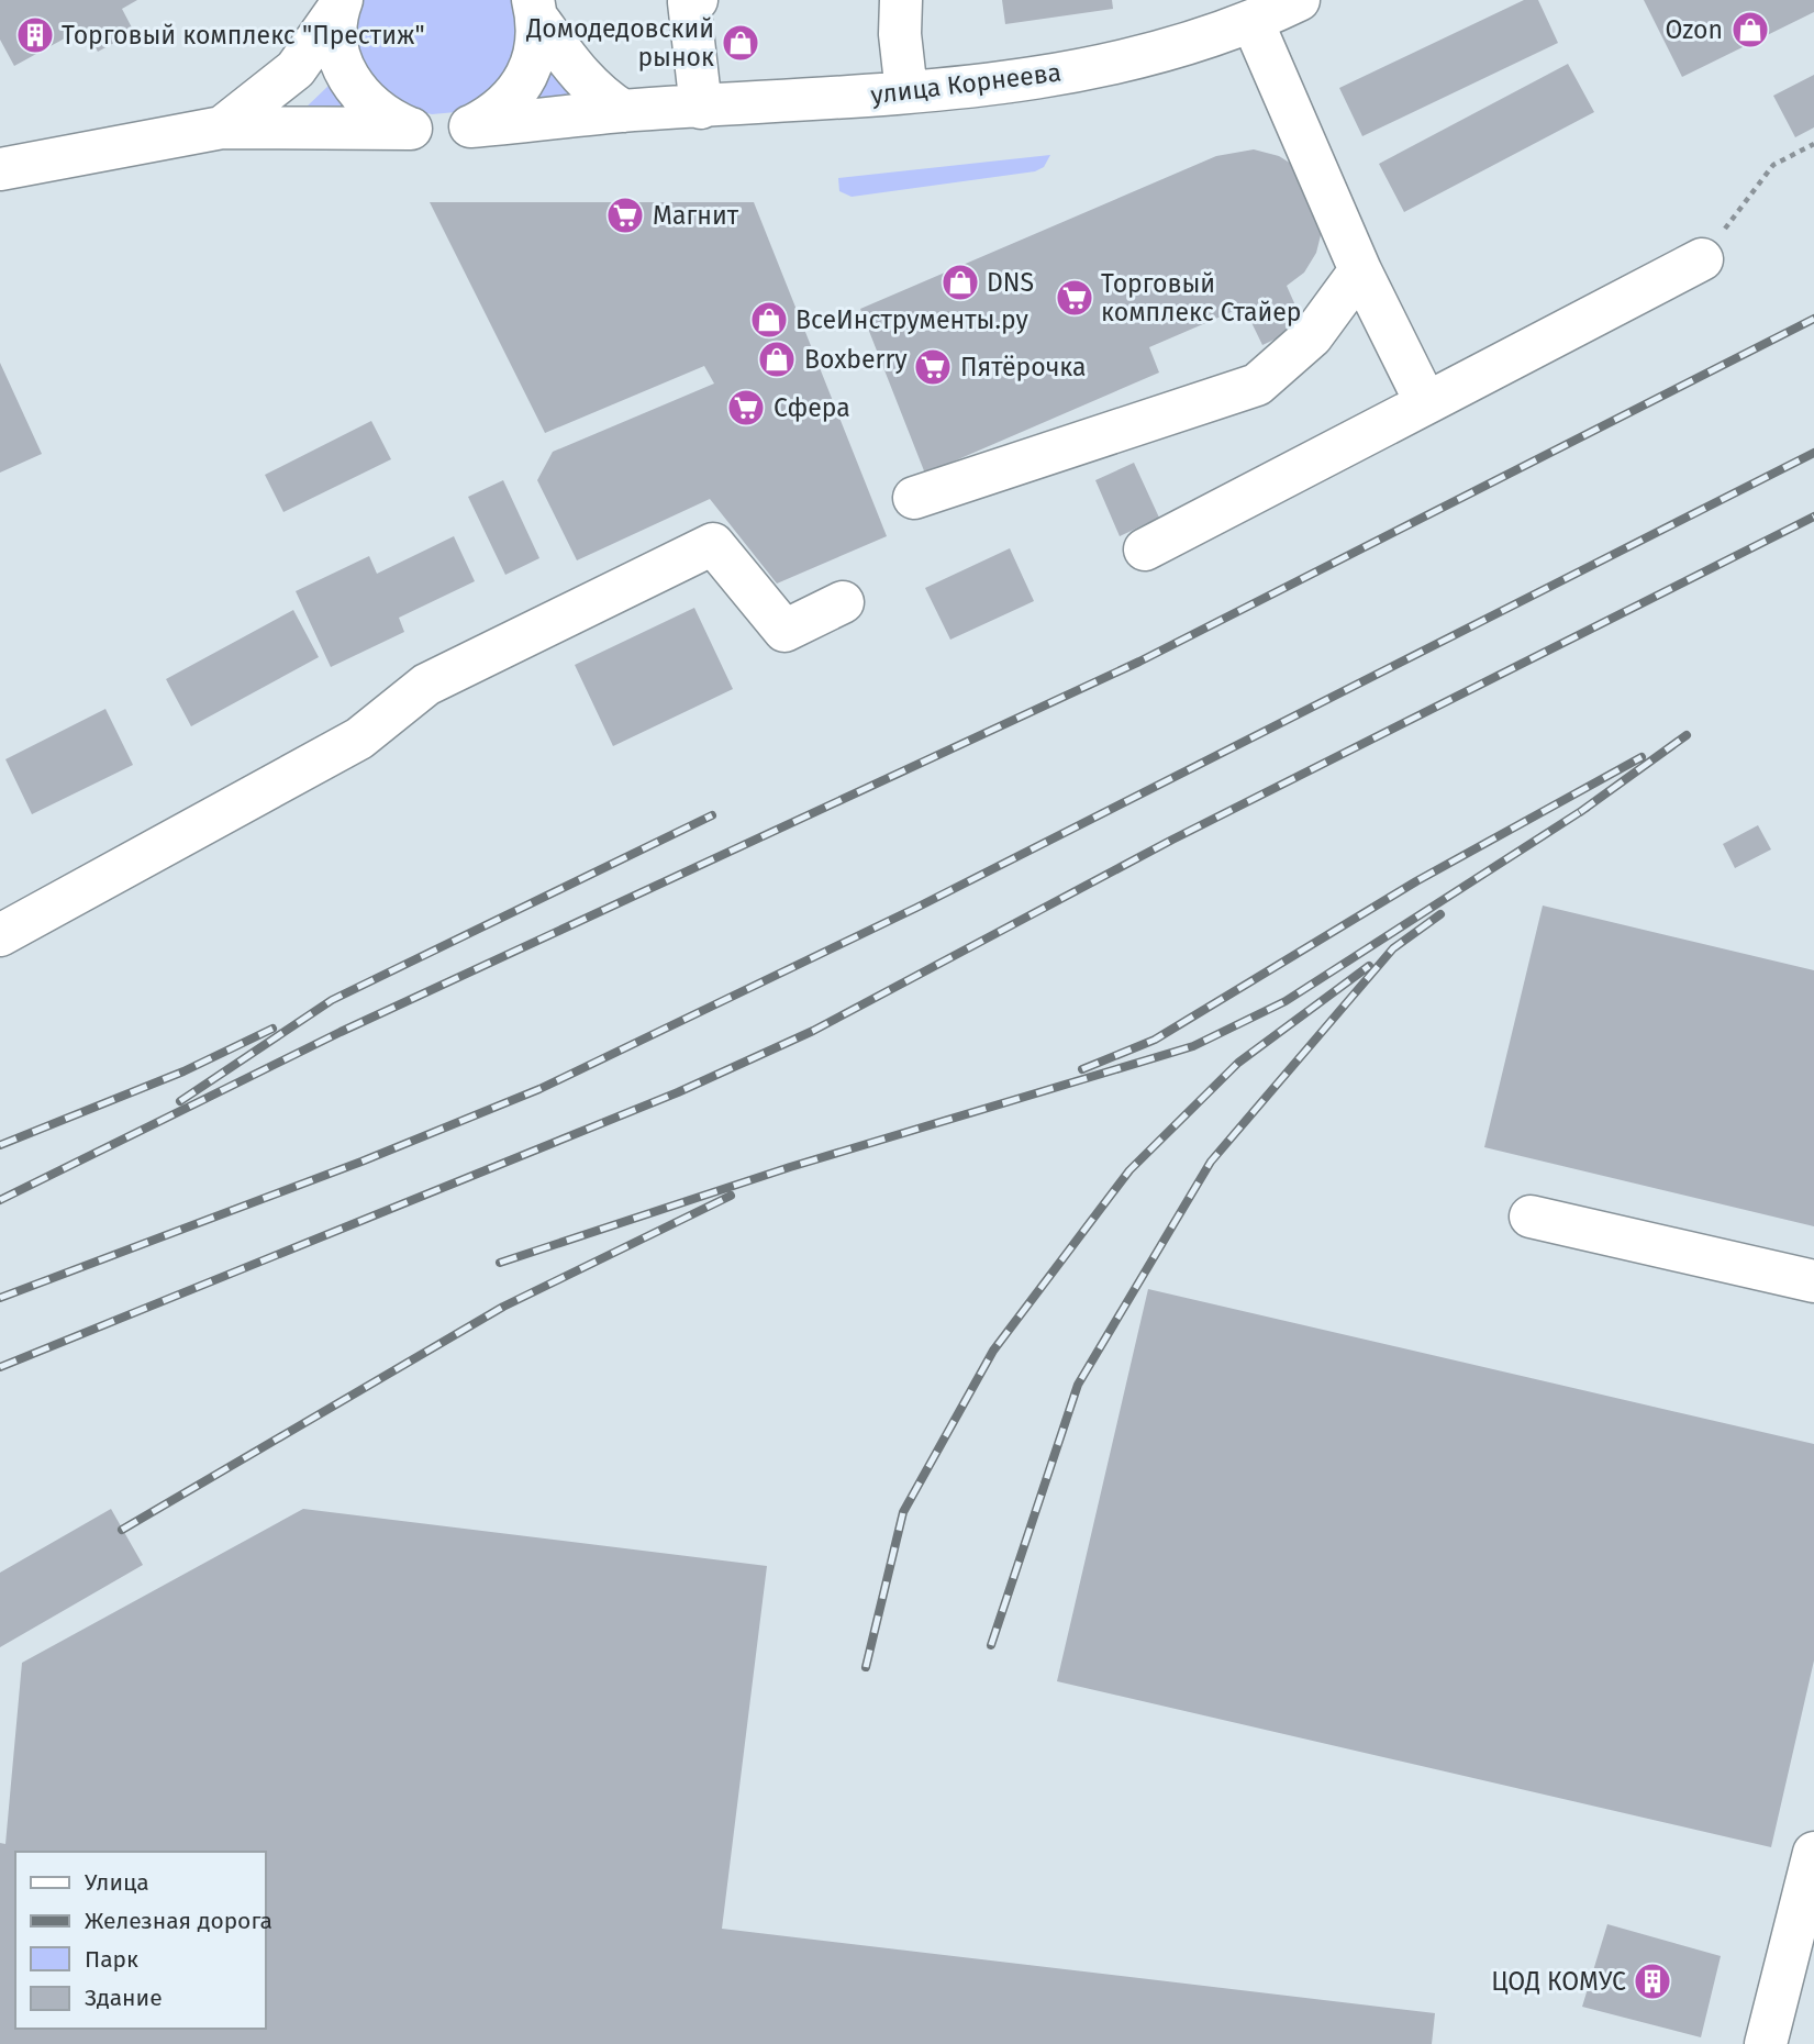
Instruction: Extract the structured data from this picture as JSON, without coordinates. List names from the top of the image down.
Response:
{
  "streets": {
    "street": ["улица Корнеева"]
  },
  "places": {
    "shop": [
      "Ozon",
      "Домодедовский рынок",
      "DNS",
      "ВсеИнструменты.ру",
      "Boxberry"
    ],
    "building": ["Торговый комплекс \"Престиж\"", "ЦОД КОМУС"],
    "supermarket": [
      "Магнит",
      "Торговый комплекс Стайер",
      "Пятёрочка",
      "Сфера"
    ]
  },
  "legend": [
    "Улица",
    "Железная дорога",
    "Парк",
    "Здание"
  ]
}
